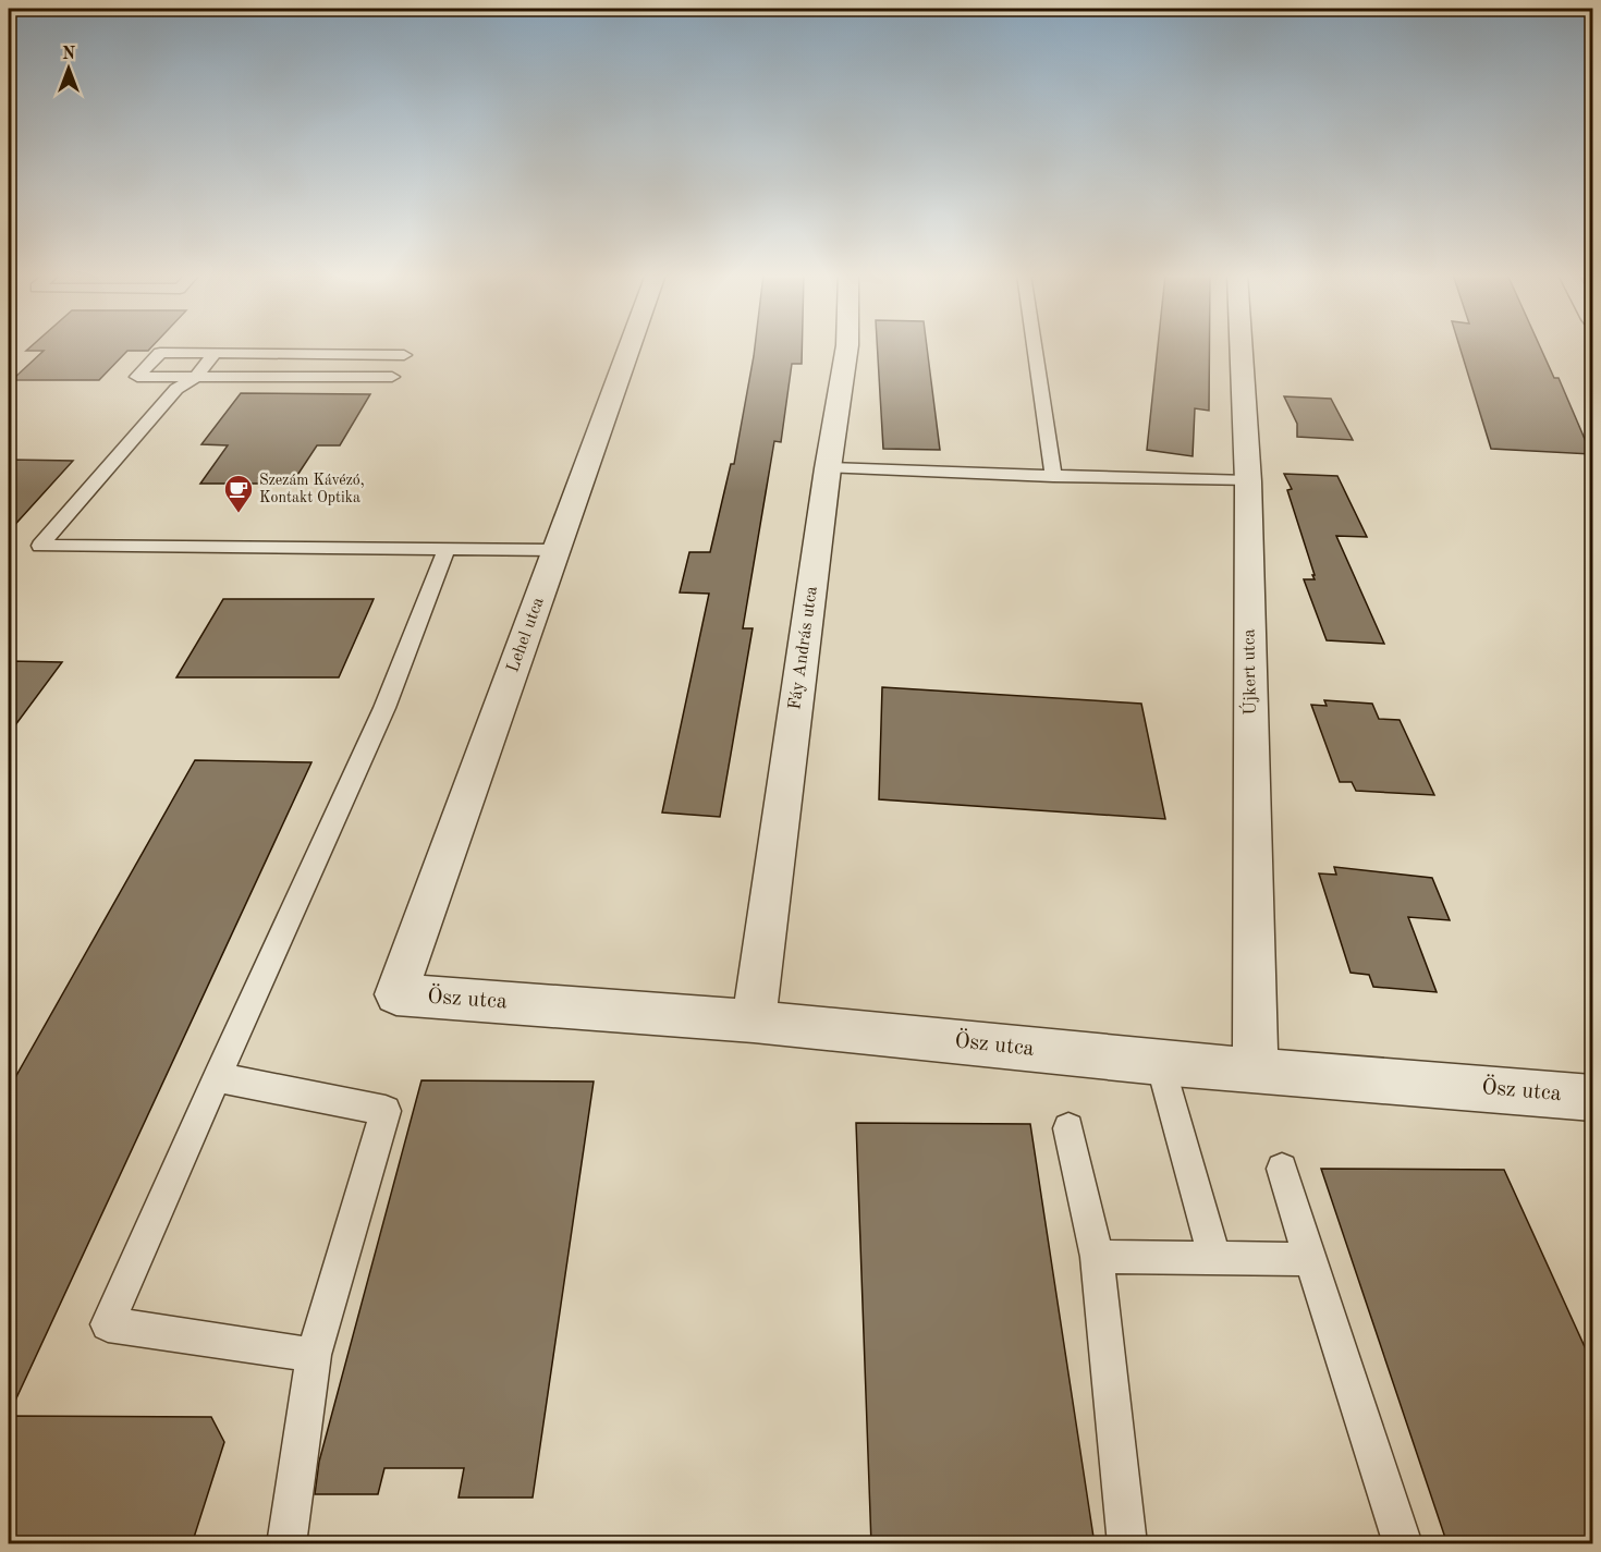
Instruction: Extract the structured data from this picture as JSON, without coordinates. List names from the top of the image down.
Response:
{
  "streets": {
    "street": [
      "Lehel utca",
      "Fáy András utca",
      "Újkert utca",
      "Ösz utca"
    ]
  },
  "crossings": [
    ["Lehel utca", "Ösz utca"],
    ["Fáy András utca", "Ösz utca"],
    ["Újkert utca", "Ösz utca"]
  ],
  "places": {
    "cafe": ["Szezám Kávézó, Kontakt Optika"]
  },
  "north": "top"
}
